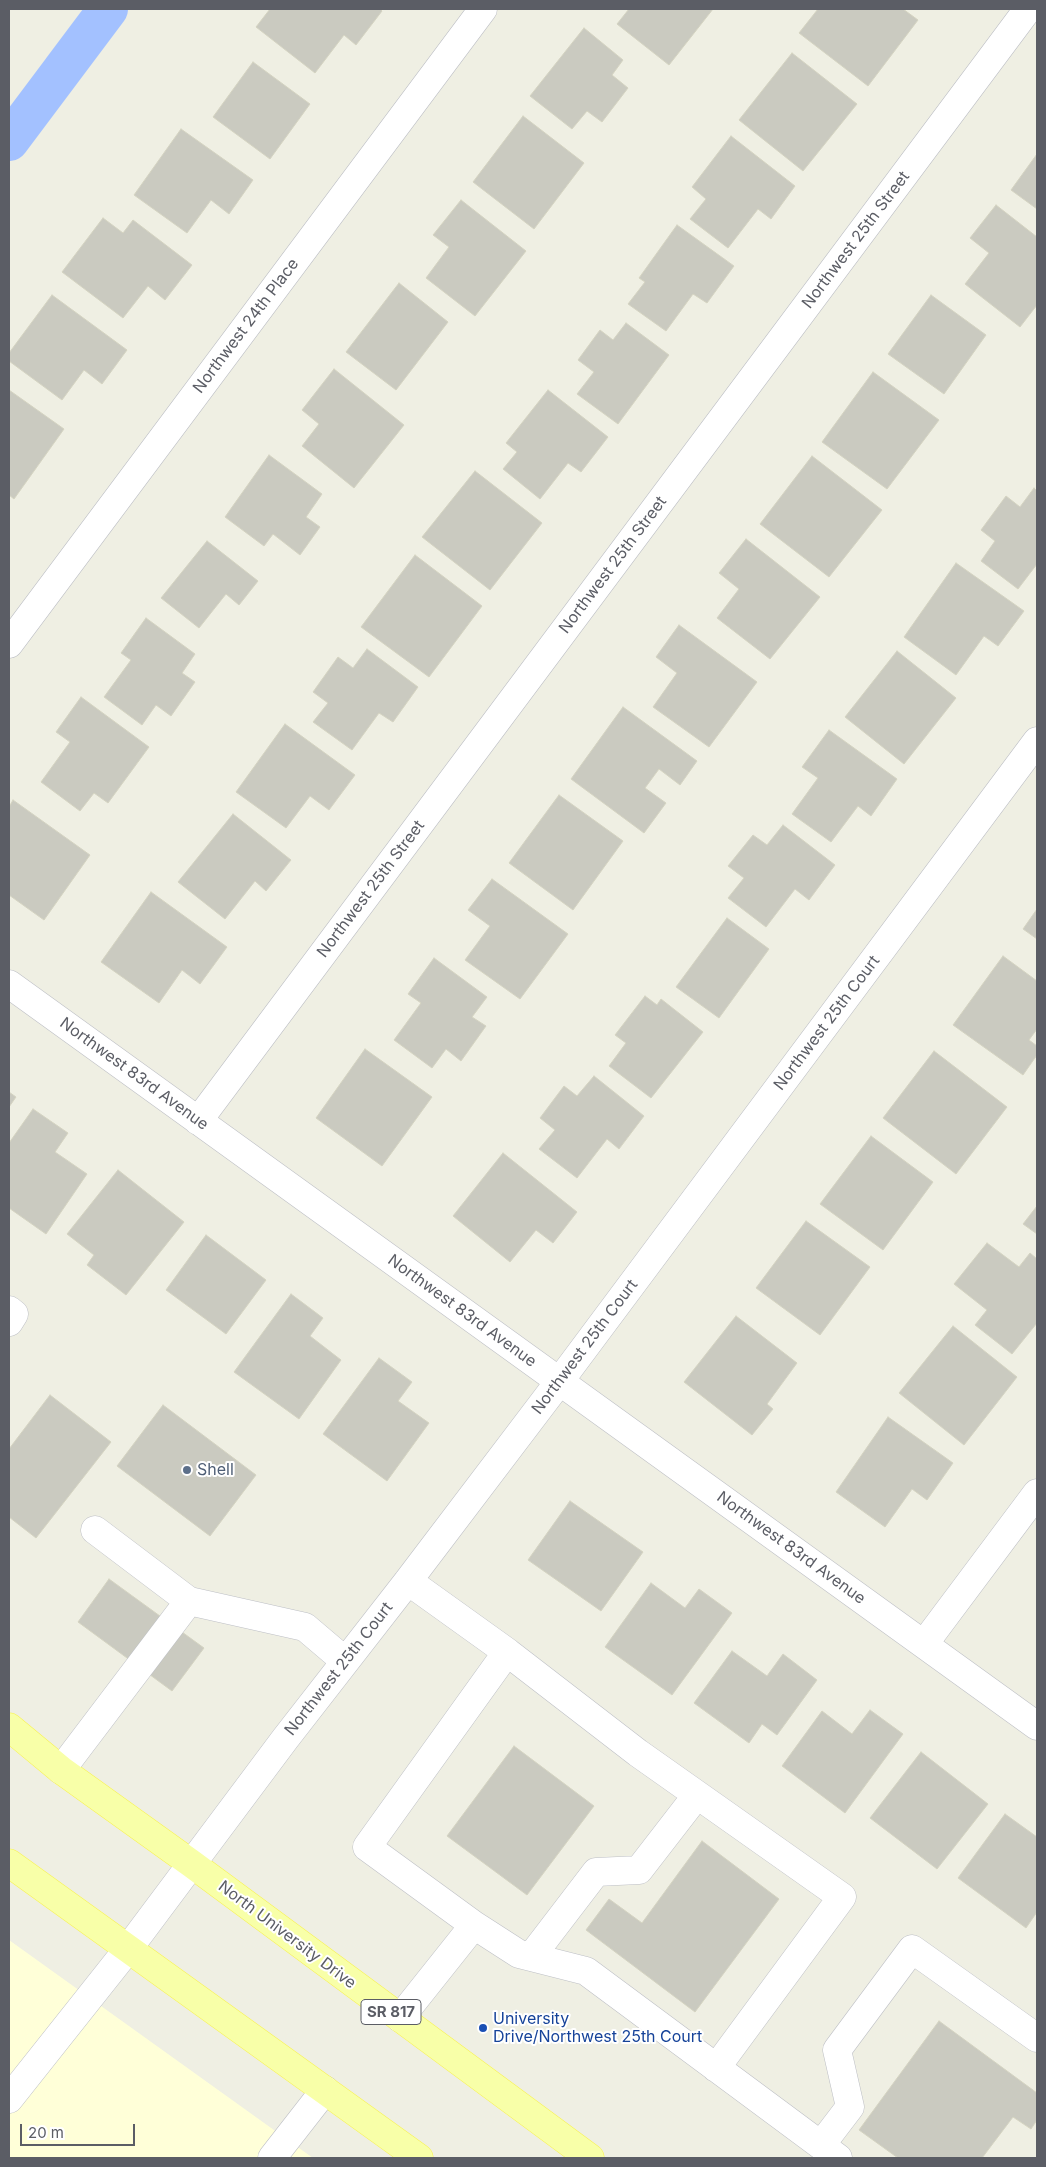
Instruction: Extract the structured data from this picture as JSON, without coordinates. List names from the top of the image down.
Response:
{
  "streets": {
    "main road": ["North University Drive", "SR 817"],
    "street": [
      "Northwest 25th Street",
      "Northwest 24th Place",
      "Northwest 25th Court",
      "Northwest 83rd Avenue"
    ]
  },
  "crossings": [
    ["Northwest 25th Street", "Northwest 83rd Avenue"],
    ["Northwest 25th Court", "Northwest 83rd Avenue"],
    ["Northwest 25th Court", "North University Drive"]
  ],
  "places": ["Shell", "University Drive/Northwest 25th Court"],
  "scale_bar": "20 m"
}
